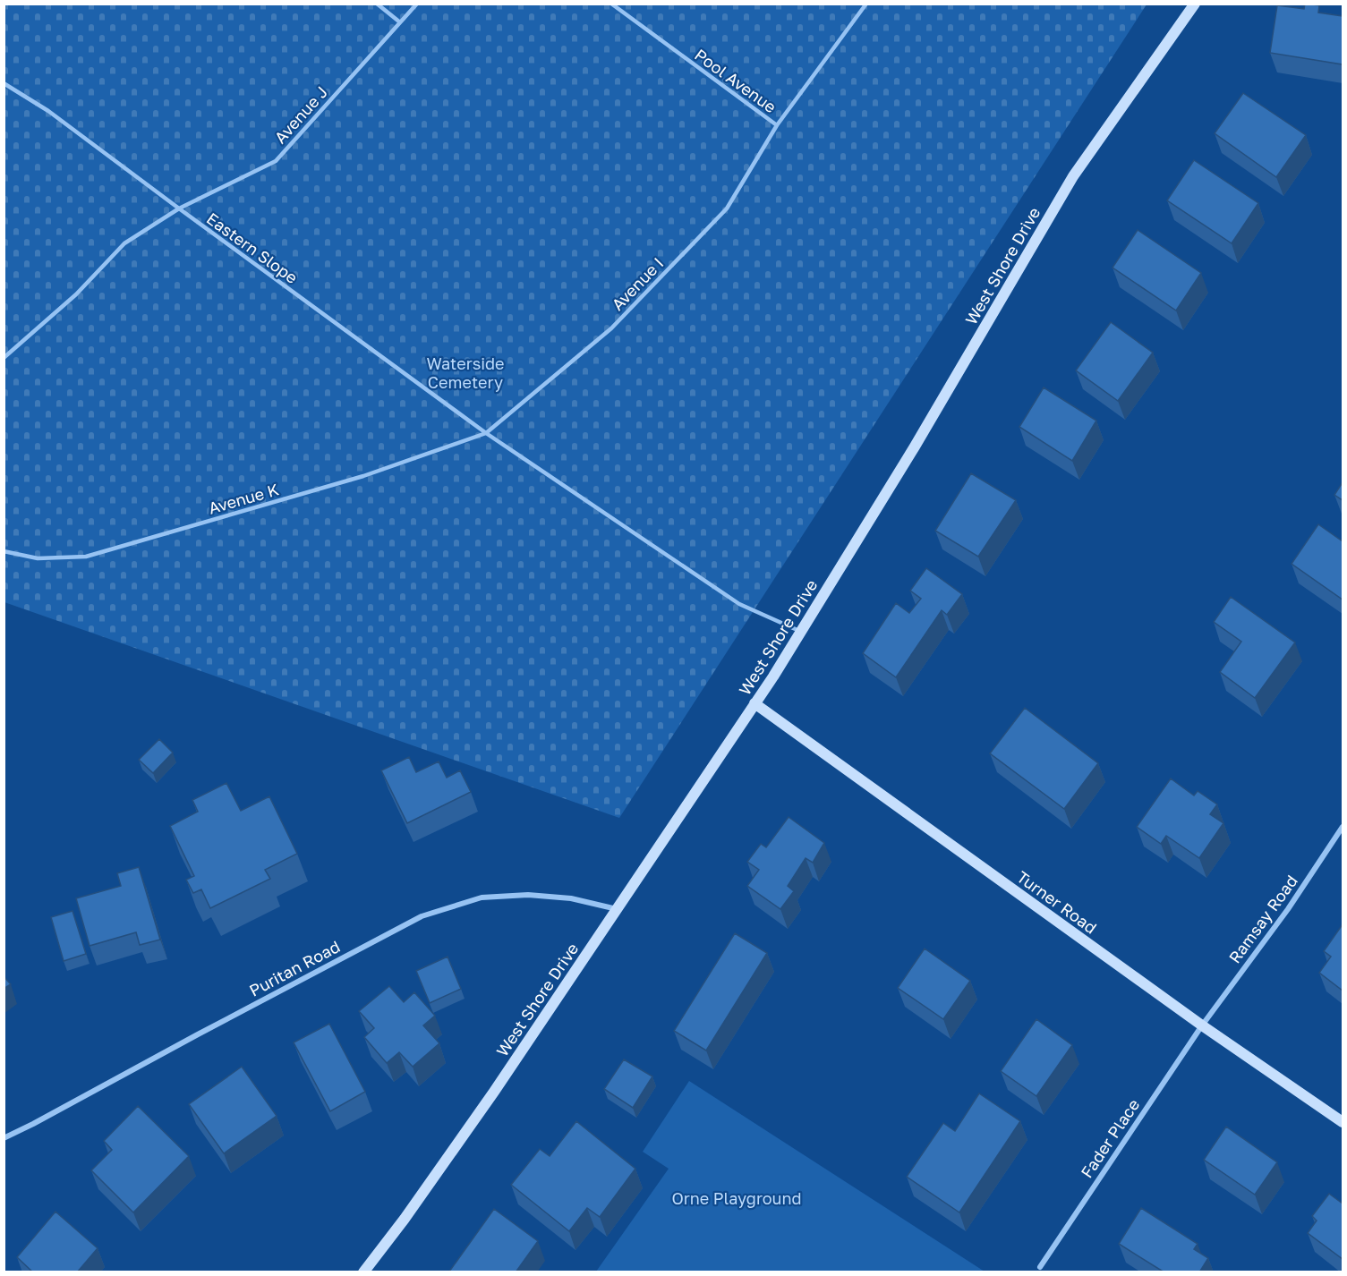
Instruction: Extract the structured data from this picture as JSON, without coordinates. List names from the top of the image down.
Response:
{
  "streets": {
    "main road": ["West Shore Drive", "Turner Road"],
    "street": ["Ramsay Road", "Puritan Road", "Fader Place"],
    "lane": [
      "Pool Avenue",
      "Avenue J",
      "Eastern Slope",
      "Avenue I",
      "Avenue K"
    ]
  },
  "crossings": [
    ["Pool Avenue", "Avenue I"],
    ["Avenue J", "Eastern Slope"],
    ["Eastern Slope", "Avenue I"],
    ["Eastern Slope", "Avenue K"],
    ["West Shore Drive", "Turner Road"],
    ["West Shore Drive", "Puritan Road"],
    ["Avenue I", "Avenue K"],
    ["Turner Road", "Ramsay Road"],
    ["Turner Road", "Fader Place"],
    ["Ramsay Road", "Fader Place"]
  ],
  "parks": ["Waterside Cemetery", "Orne Playground"]
}
